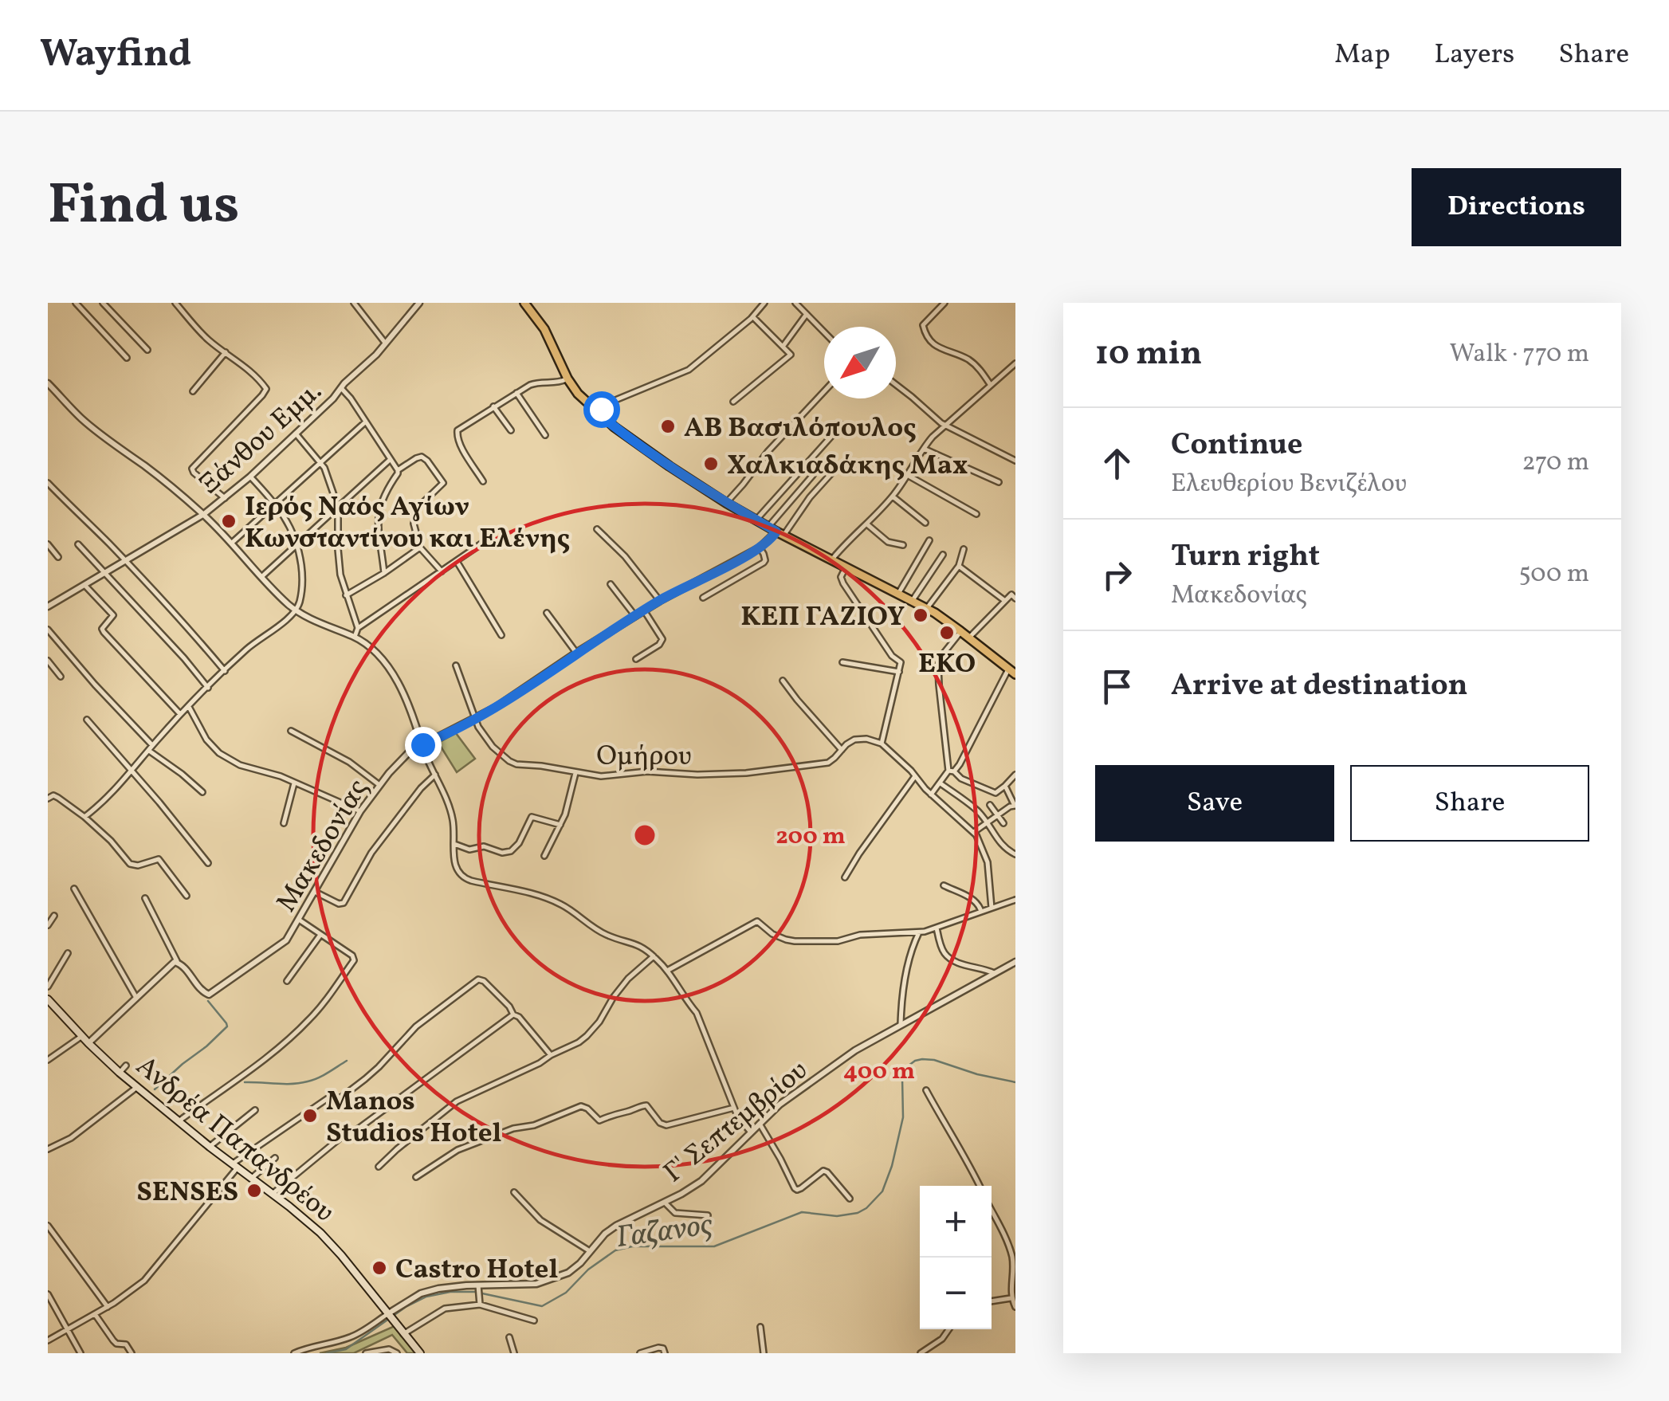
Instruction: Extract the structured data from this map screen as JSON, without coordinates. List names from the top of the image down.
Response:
{
  "streets": {
    "main road": ["Ανδρέα Παπανδρέου"],
    "street": [
      "Ξάνθου Εμμ.",
      "Ομήρου",
      "Μακεδονίας",
      "Γ' Σεπτεμβρίου"
    ]
  },
  "crossings": [
    ["Ομήρου", "Μακεδονίας"],
    ["Γ' Σεπτεμβρίου", "Ανδρέα Παπανδρέου"]
  ],
  "water": ["Γαζανος"],
  "places": [
    "ΑΒ Βασιλόπουλος",
    "Χαλκιαδάκης Max",
    "Ιερός Ναός Αγίων Κωνσταντίνου και Ελένης",
    "ΚΕΠ ΓΑΖΙΟΥ",
    "EKO",
    "Manos Studios Hotel",
    "SENSES",
    "Castro Hotel"
  ],
  "north": "bottom left",
  "page": {
    "header": "Wayfind",
    "nav": ["Map", "Layers", "Share"],
    "title": "Find us",
    "buttons": [
      "Directions",
      ["Save", "Share"]
    ],
    "heading": ["10 min", "Walk · 770 m"],
    "list": [
      ["Continue", "Ελευθερίου Βενιζέλου", "270 m"],
      ["Turn right", "Μακεδονίας", "500 m"],
      "Arrive at destination"
    ],
    "map_buttons": ["+", "−"]
  },
  "rings": ["200 m", "400 m"]
}
